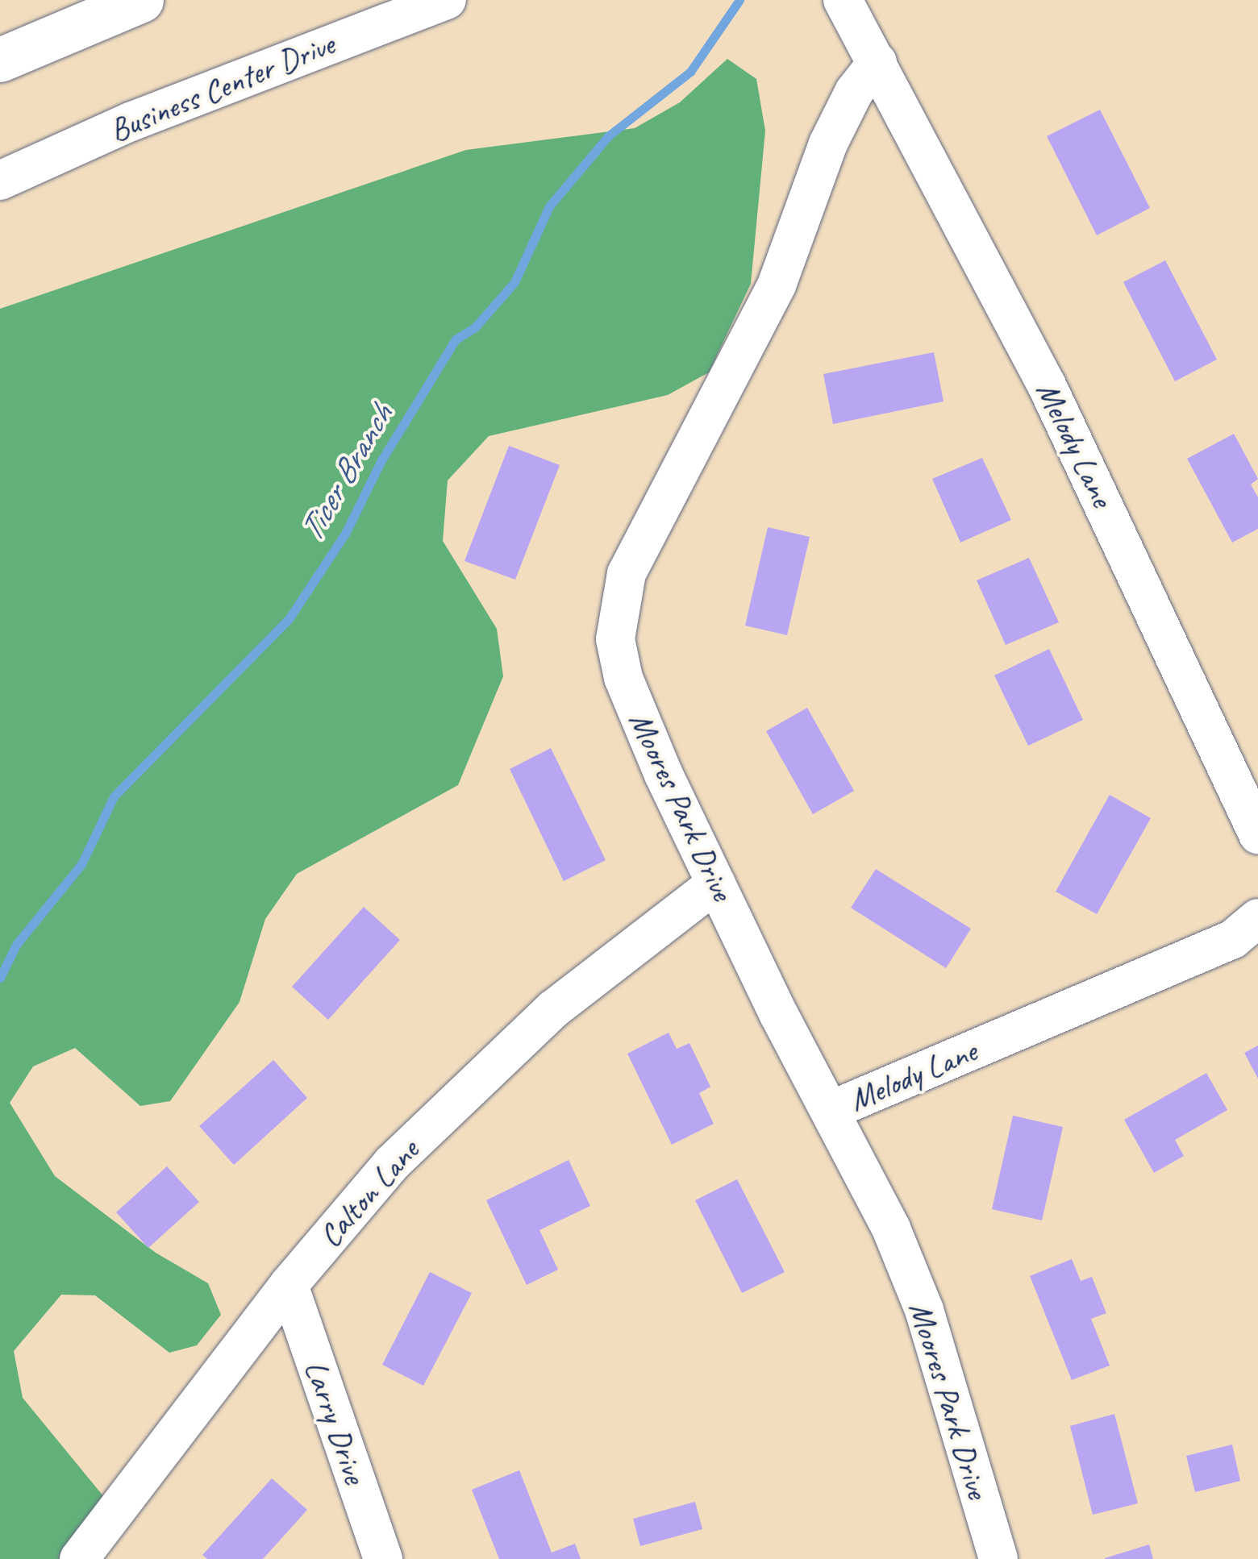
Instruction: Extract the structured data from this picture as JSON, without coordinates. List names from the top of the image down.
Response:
{
  "streets": {
    "street": [
      "Business Center Drive",
      "Melody Lane",
      "Moores Park Drive",
      "Calton Lane",
      "Larry Drive"
    ]
  },
  "crossings": [
    ["Melody Lane", "Moores Park Drive"],
    ["Moores Park Drive", "Calton Lane"],
    ["Calton Lane", "Larry Drive"]
  ],
  "water": ["Ticer Branch"]
}
